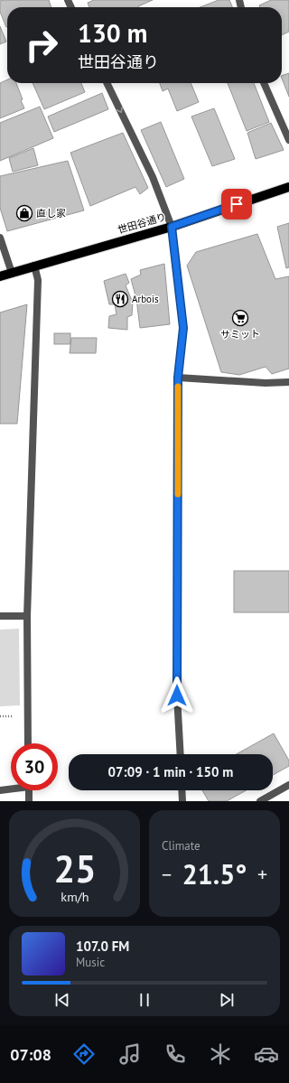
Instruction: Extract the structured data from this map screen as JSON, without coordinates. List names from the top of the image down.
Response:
{
  "streets": {
    "main road": ["世田谷通り"]
  },
  "places": {
    "shop": ["直し家"],
    "restaurant": ["Arbois"],
    "supermarket": ["サミット"]
  },
  "page": {
    "turn": ["130 m", "世田谷通り"],
    "limit": "30",
    "trip": "07:09 · 1 min · 150 m",
    "tile": "Climate",
    "heat": ["−", "21.5°", "+"],
    "song": ["107.0 FM", "Music"],
    "tabs": "07:08",
    "gauge": ["25", "km/h"]
  }
}
